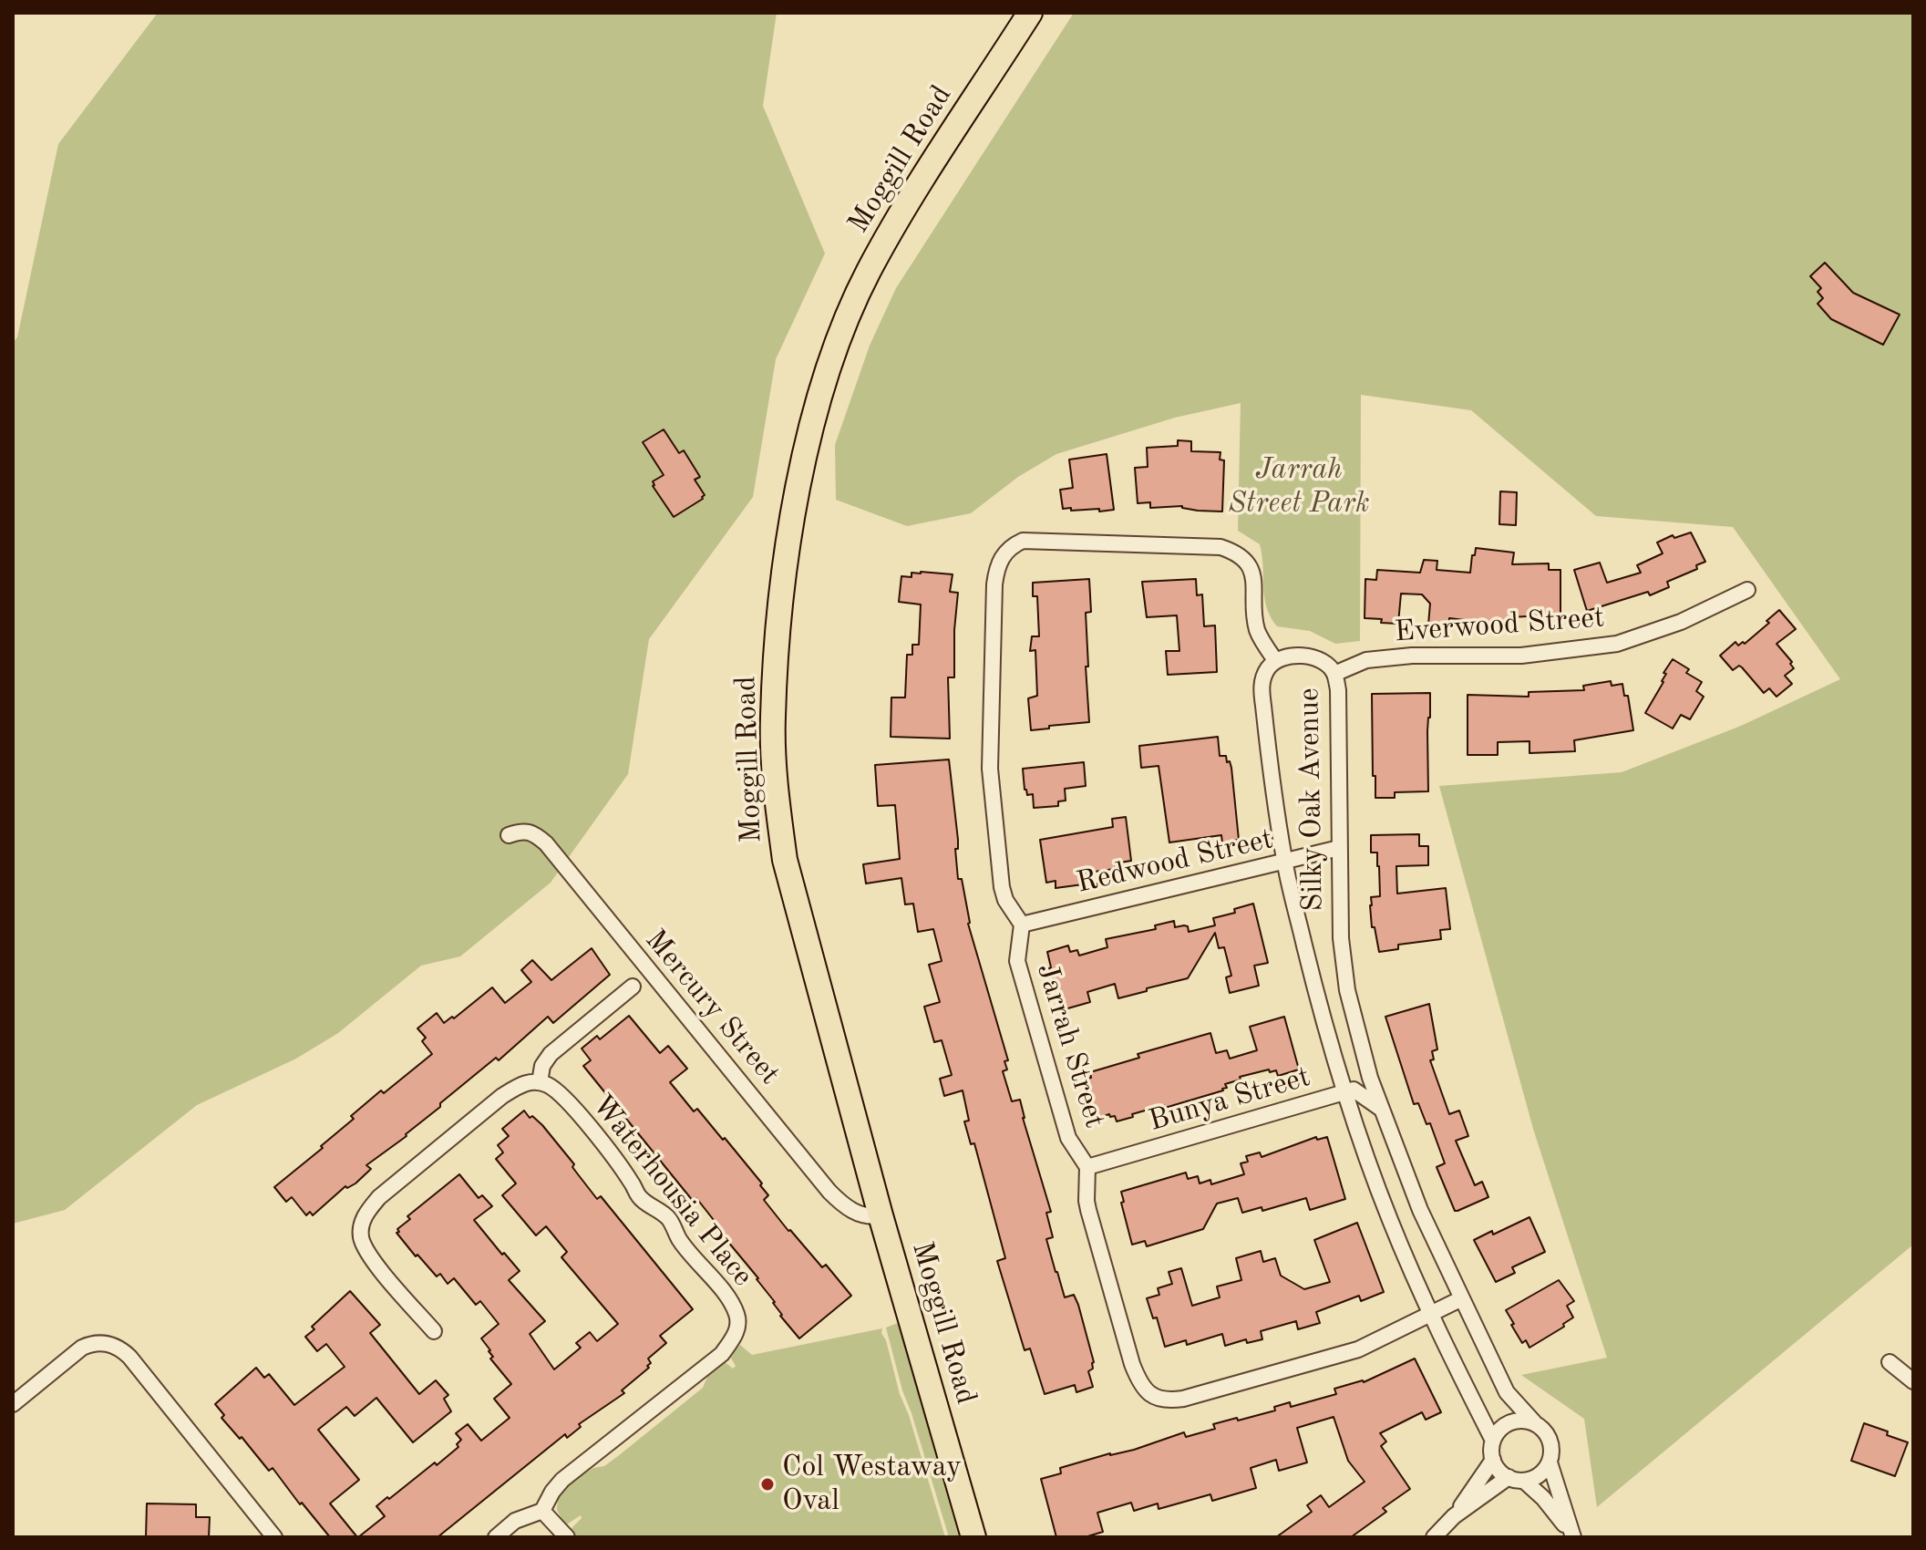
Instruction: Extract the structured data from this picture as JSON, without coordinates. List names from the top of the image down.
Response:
{
  "streets": {
    "main road": ["Moggill Road"],
    "street": [
      "Everwood Street",
      "Silky Oak Avenue",
      "Redwood Street",
      "Mercury Street",
      "Jarrah Street",
      "Bunya Street",
      "Waterhousia Place"
    ]
  },
  "crossings": [
    ["Moggill Road", "Mercury Street"],
    ["Everwood Street", "Silky Oak Avenue"],
    ["Silky Oak Avenue", "Redwood Street"],
    ["Silky Oak Avenue", "Jarrah Street"],
    ["Silky Oak Avenue", "Bunya Street"],
    ["Redwood Street", "Jarrah Street"],
    ["Jarrah Street", "Bunya Street"]
  ],
  "parks": ["Jarrah Street Park"],
  "places": ["Col Westaway Oval"]
}
